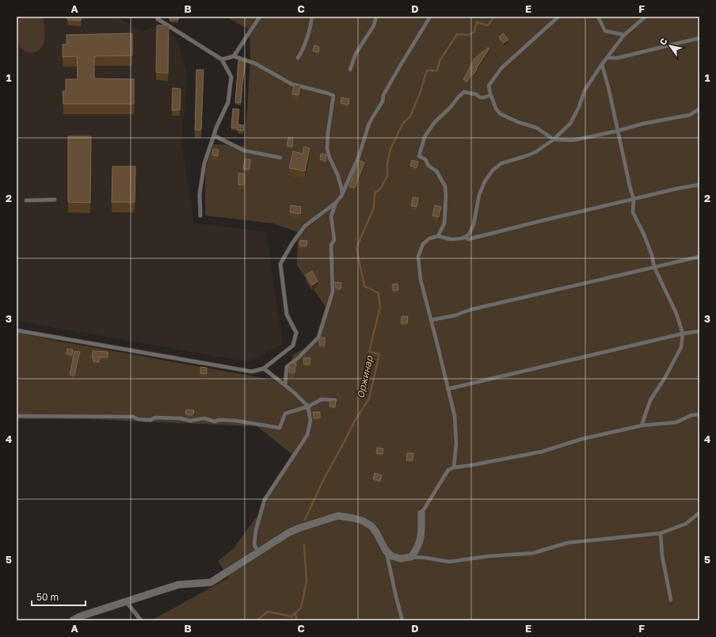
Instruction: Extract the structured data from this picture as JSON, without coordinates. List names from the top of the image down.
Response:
{
  "water": ["Оржинар"],
  "scale_bar": "50 m",
  "north": "top left",
  "grid": {
    "columns": [
      "A",
      "B",
      "C",
      "D",
      "E",
      "F"
    ],
    "rows": [
      "1",
      "2",
      "3",
      "4",
      "5"
    ]
  }
}
